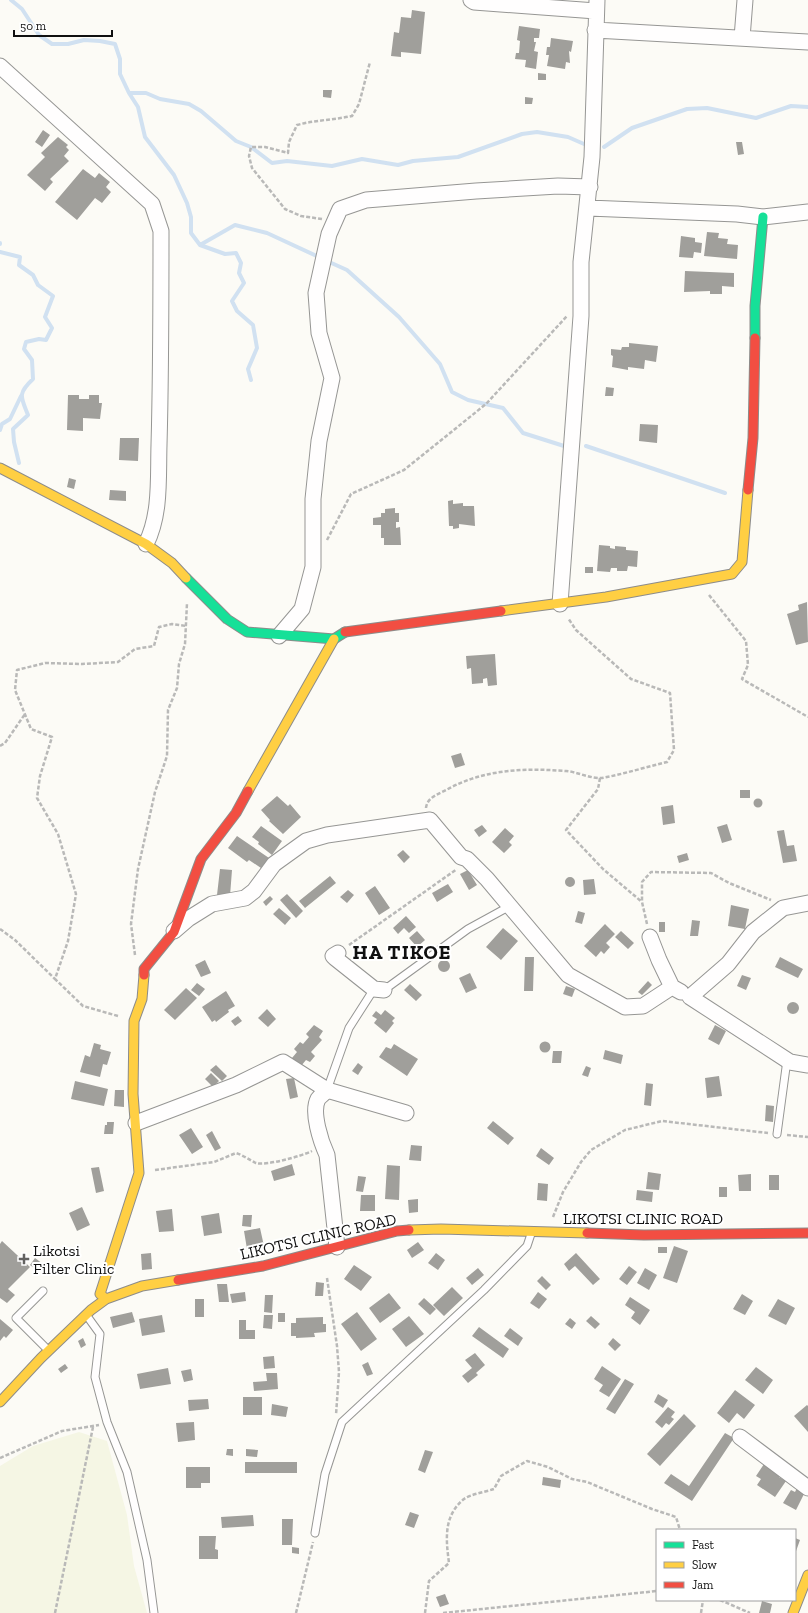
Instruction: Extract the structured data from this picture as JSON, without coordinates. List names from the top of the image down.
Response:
{
  "streets": {
    "street": ["LIKOTSI CLINIC ROAD"]
  },
  "districts": ["HA TIKOE"],
  "places": {
    "health": ["Likotsi Filter Clinic"]
  },
  "legend": ["Fast", "Slow", "Jam"],
  "scale_bar": "50 m"
}
